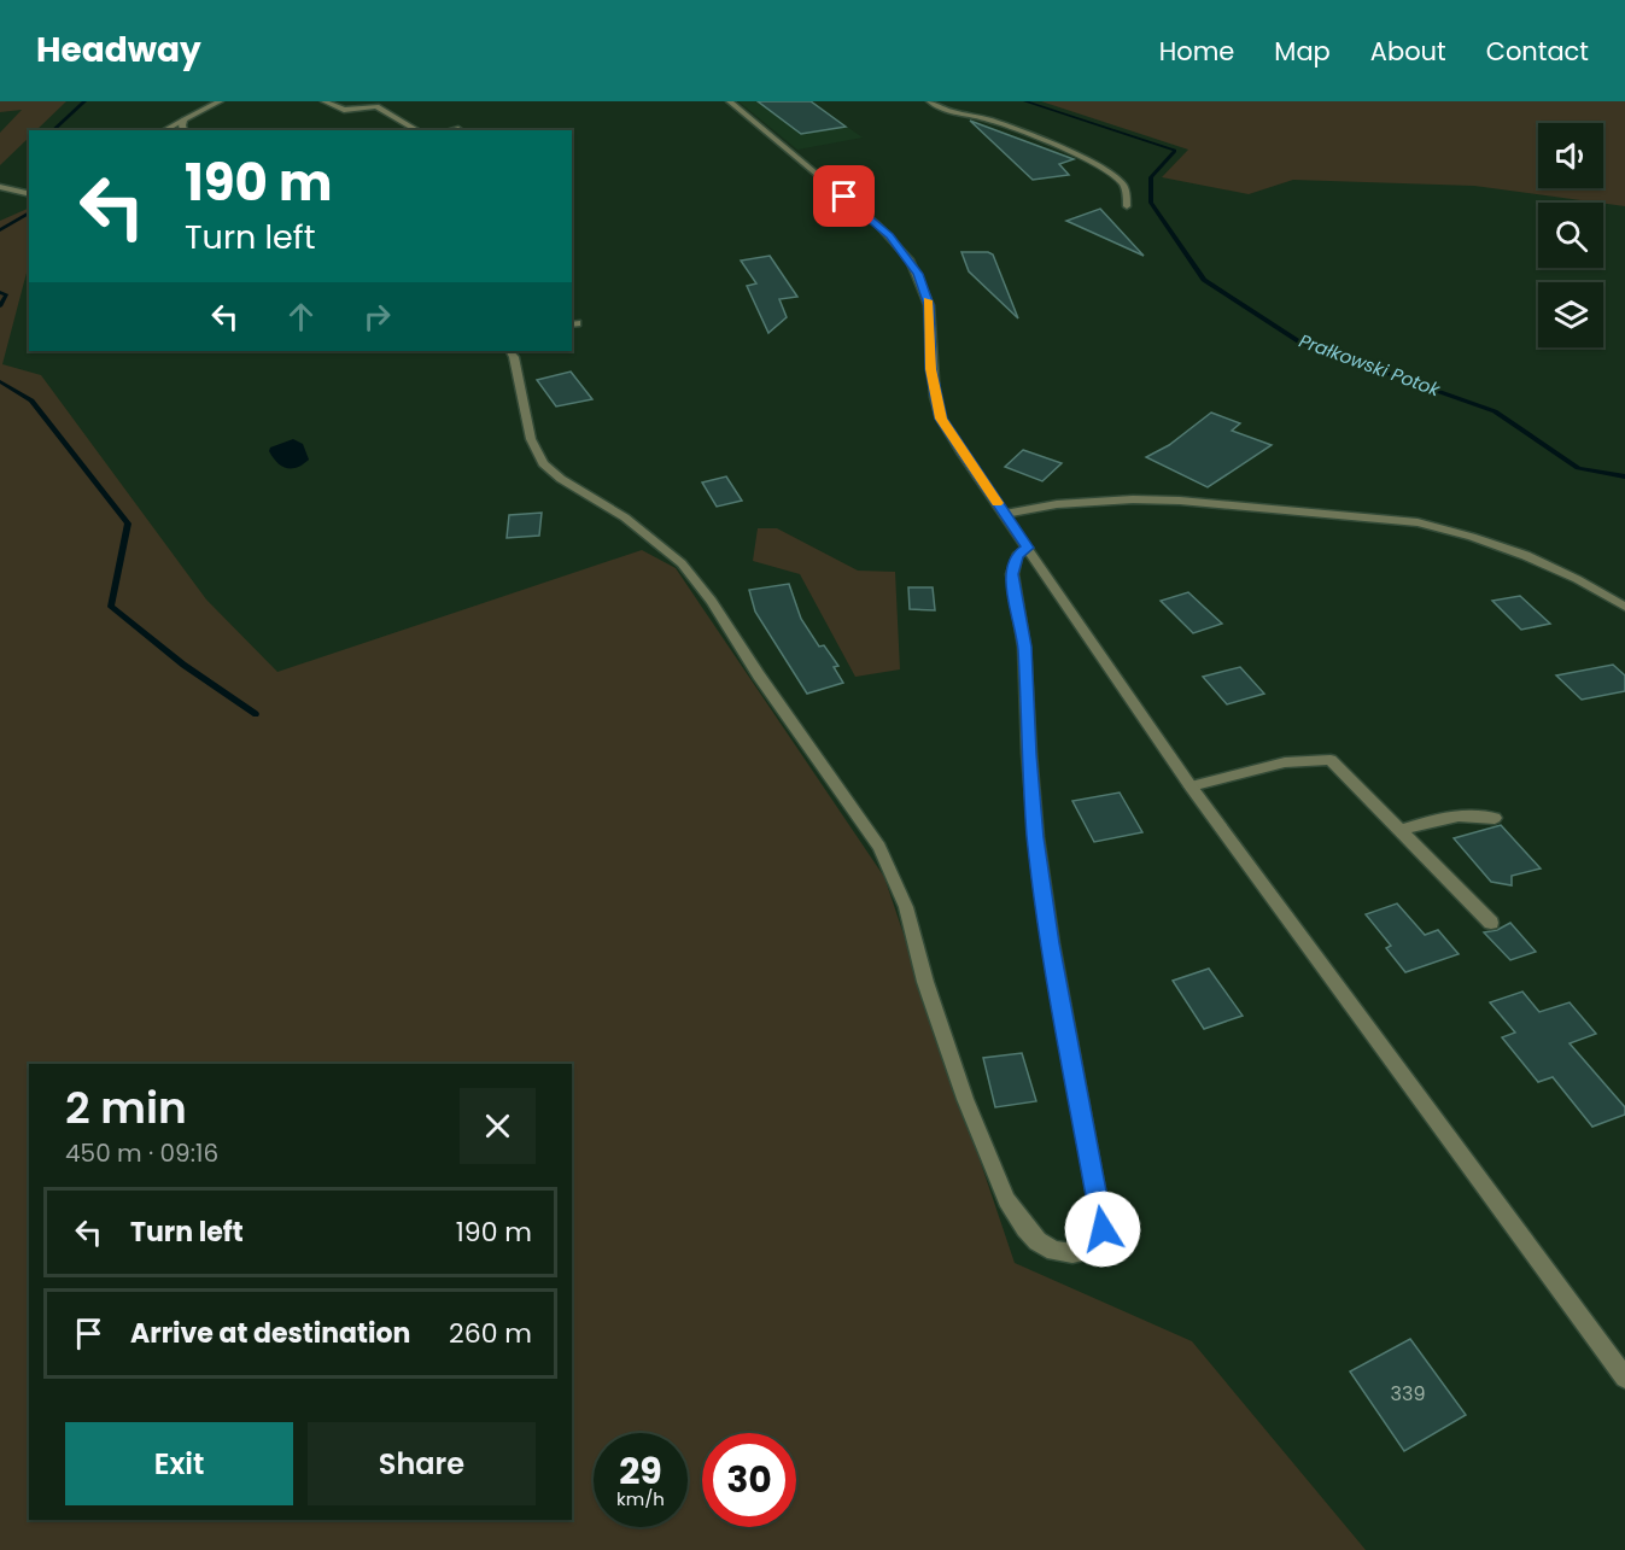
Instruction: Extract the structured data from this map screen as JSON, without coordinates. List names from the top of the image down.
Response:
{
  "water": ["Prałkowski Potok"],
  "house_numbers": ["339"],
  "page": {
    "header": "Headway",
    "nav": [
      "Home",
      "Map",
      "About",
      "Contact"
    ],
    "turn": ["190 m", "Turn left"],
    "heading": ["2 min", "450 m · 09:16"],
    "list": [
      {
        "name": "Turn left",
        "value": "190 m"
      },
      {
        "name": "Arrive at destination",
        "value": "260 m"
      }
    ],
    "buttons": ["Exit", "Share"],
    "speed": "29 km/h",
    "limit": "30"
  }
}
